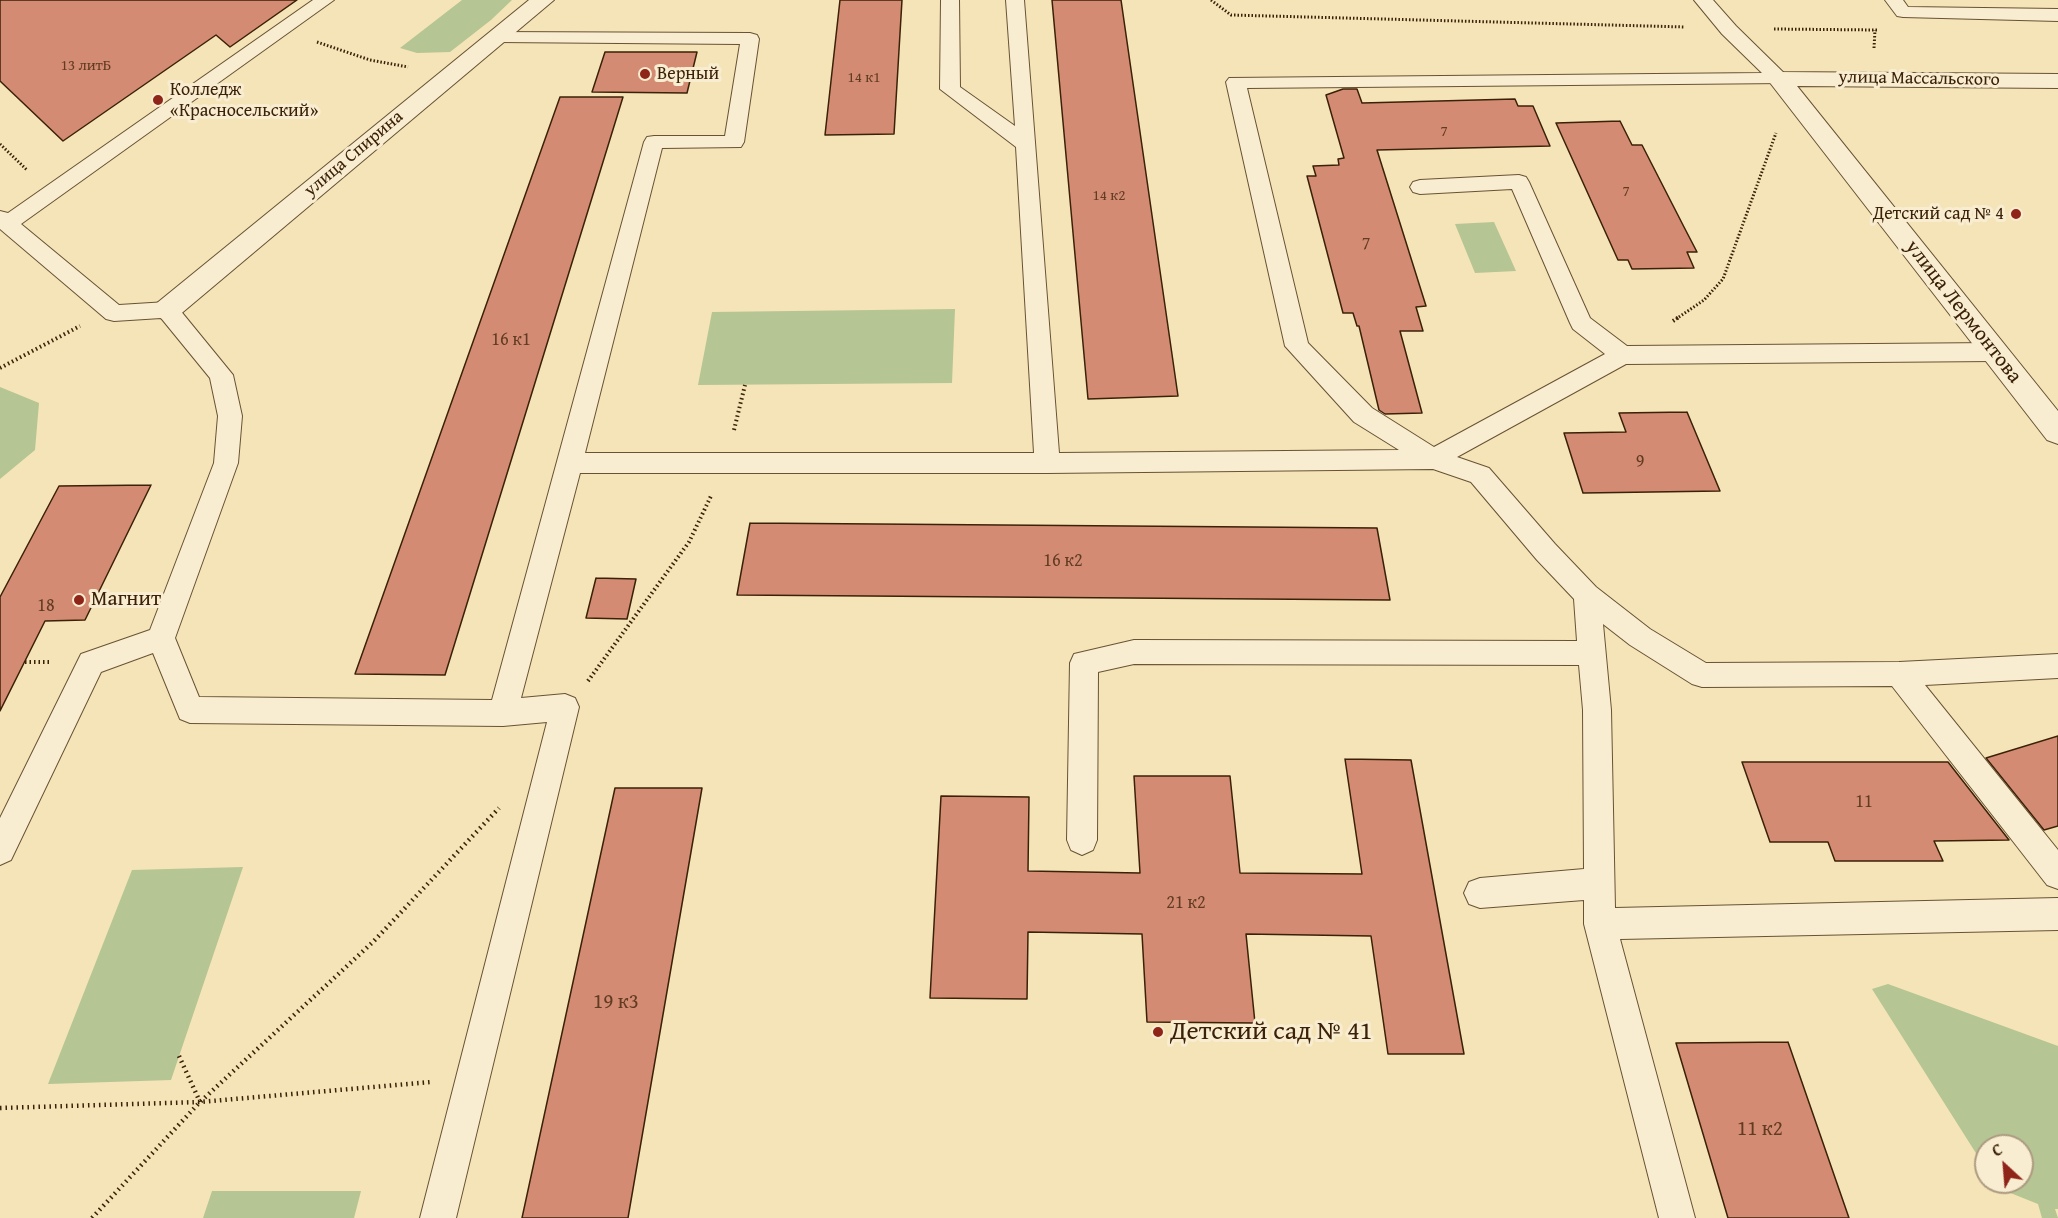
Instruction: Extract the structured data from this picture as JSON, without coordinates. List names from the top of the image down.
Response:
{
  "streets": {
    "street": ["улица Массальского", "улица Спирина", "улица Лермонтова"]
  },
  "crossings": [
    ["улица Массальского", "улица Лермонтова"]
  ],
  "places": [
    "Верный",
    "Колледж «Красносельский»",
    "Детский сад № 4",
    "Магнит",
    "Детский сад № 41"
  ],
  "house_numbers": [
    "13 литБ",
    "14 к1",
    "7",
    "7",
    "14 к2",
    "7",
    "16 к1",
    "9",
    "16 к2",
    "18",
    "11",
    "21 к2",
    "19 к3",
    "11 к2"
  ],
  "north": "top left"
}
